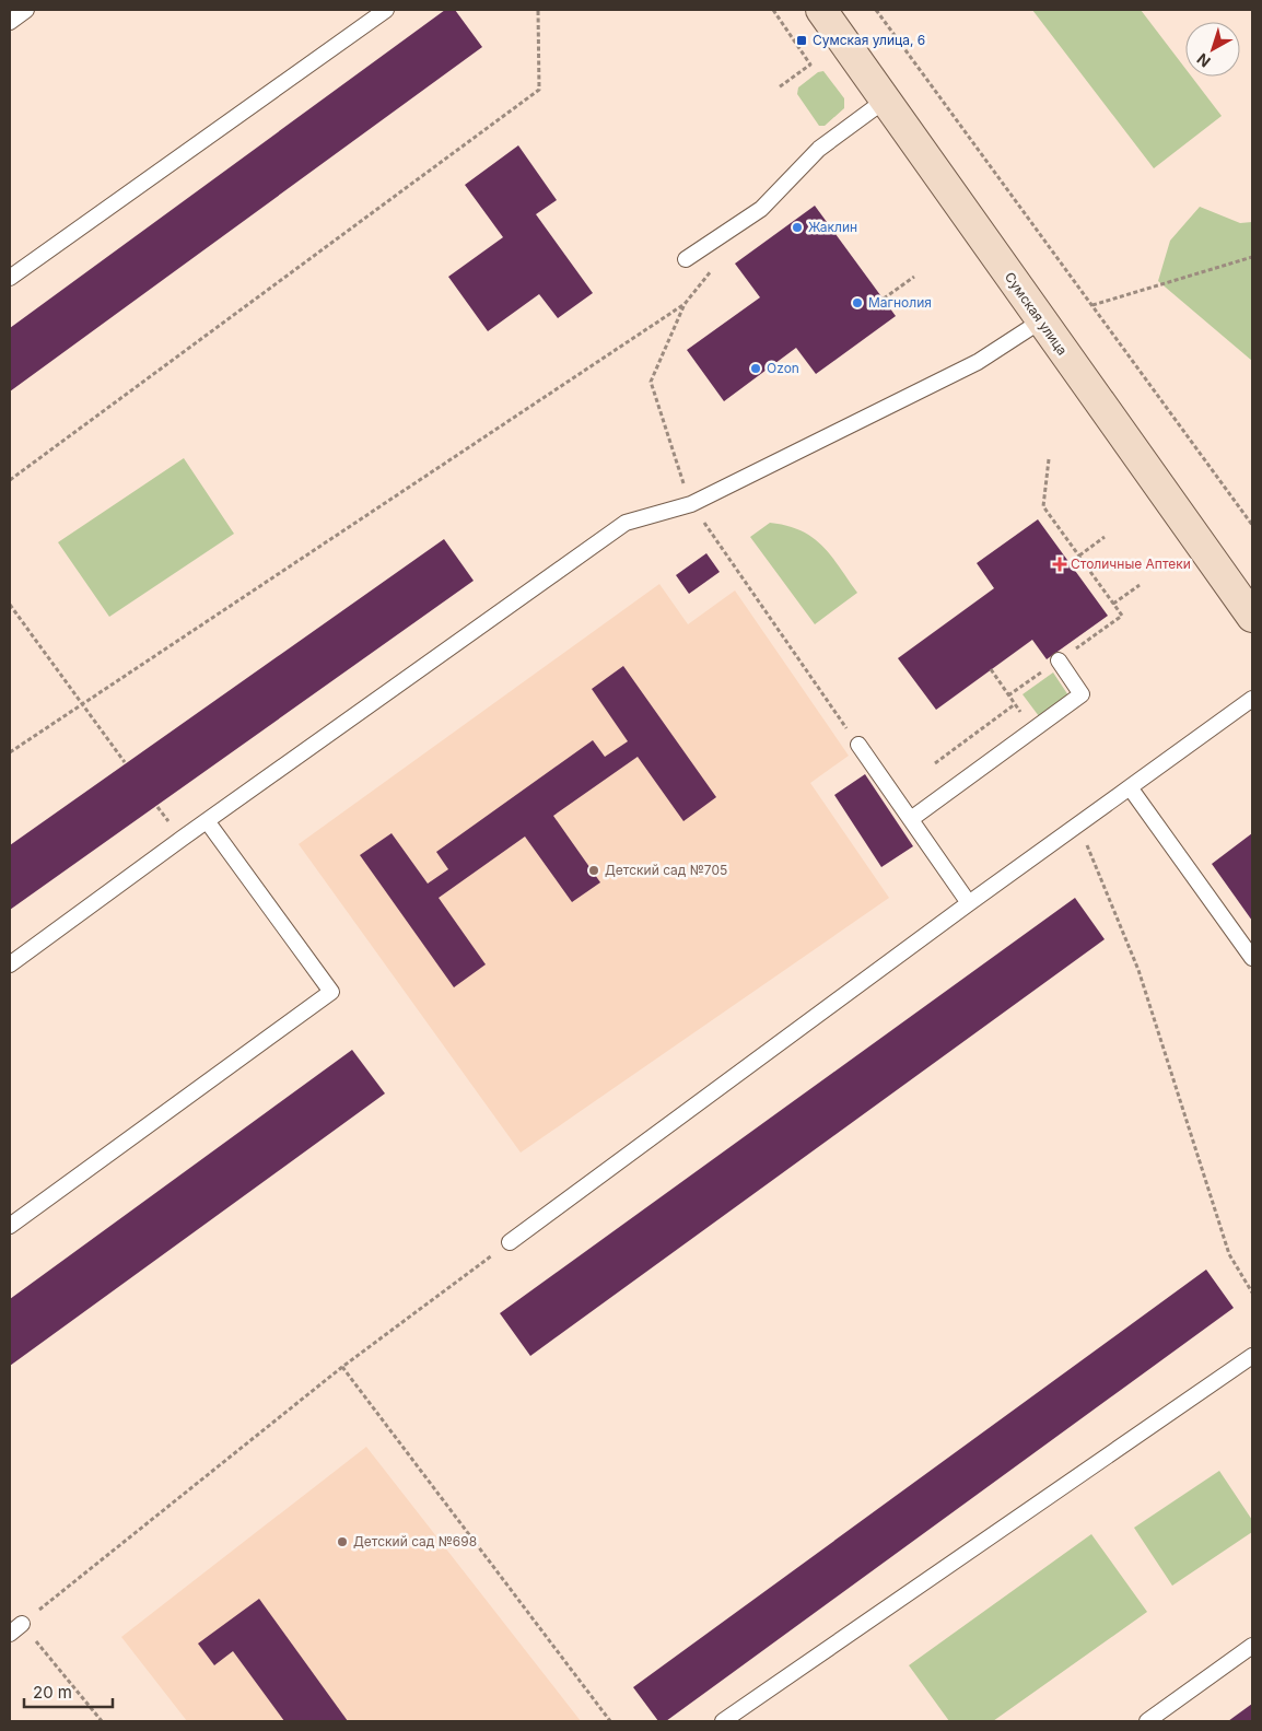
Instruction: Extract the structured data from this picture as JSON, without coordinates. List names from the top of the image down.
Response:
{
  "streets": {
    "street": ["Сумская улица"]
  },
  "places": {
    "transit": ["Сумская улица, 6"],
    "other": [
      "Жаклин",
      "Магнолия",
      "Ozon",
      "Детский сад №705",
      "Детский сад №698"
    ],
    "health": ["Столичные Аптеки"]
  },
  "scale_bar": "20 m",
  "north": "bottom left"
}
